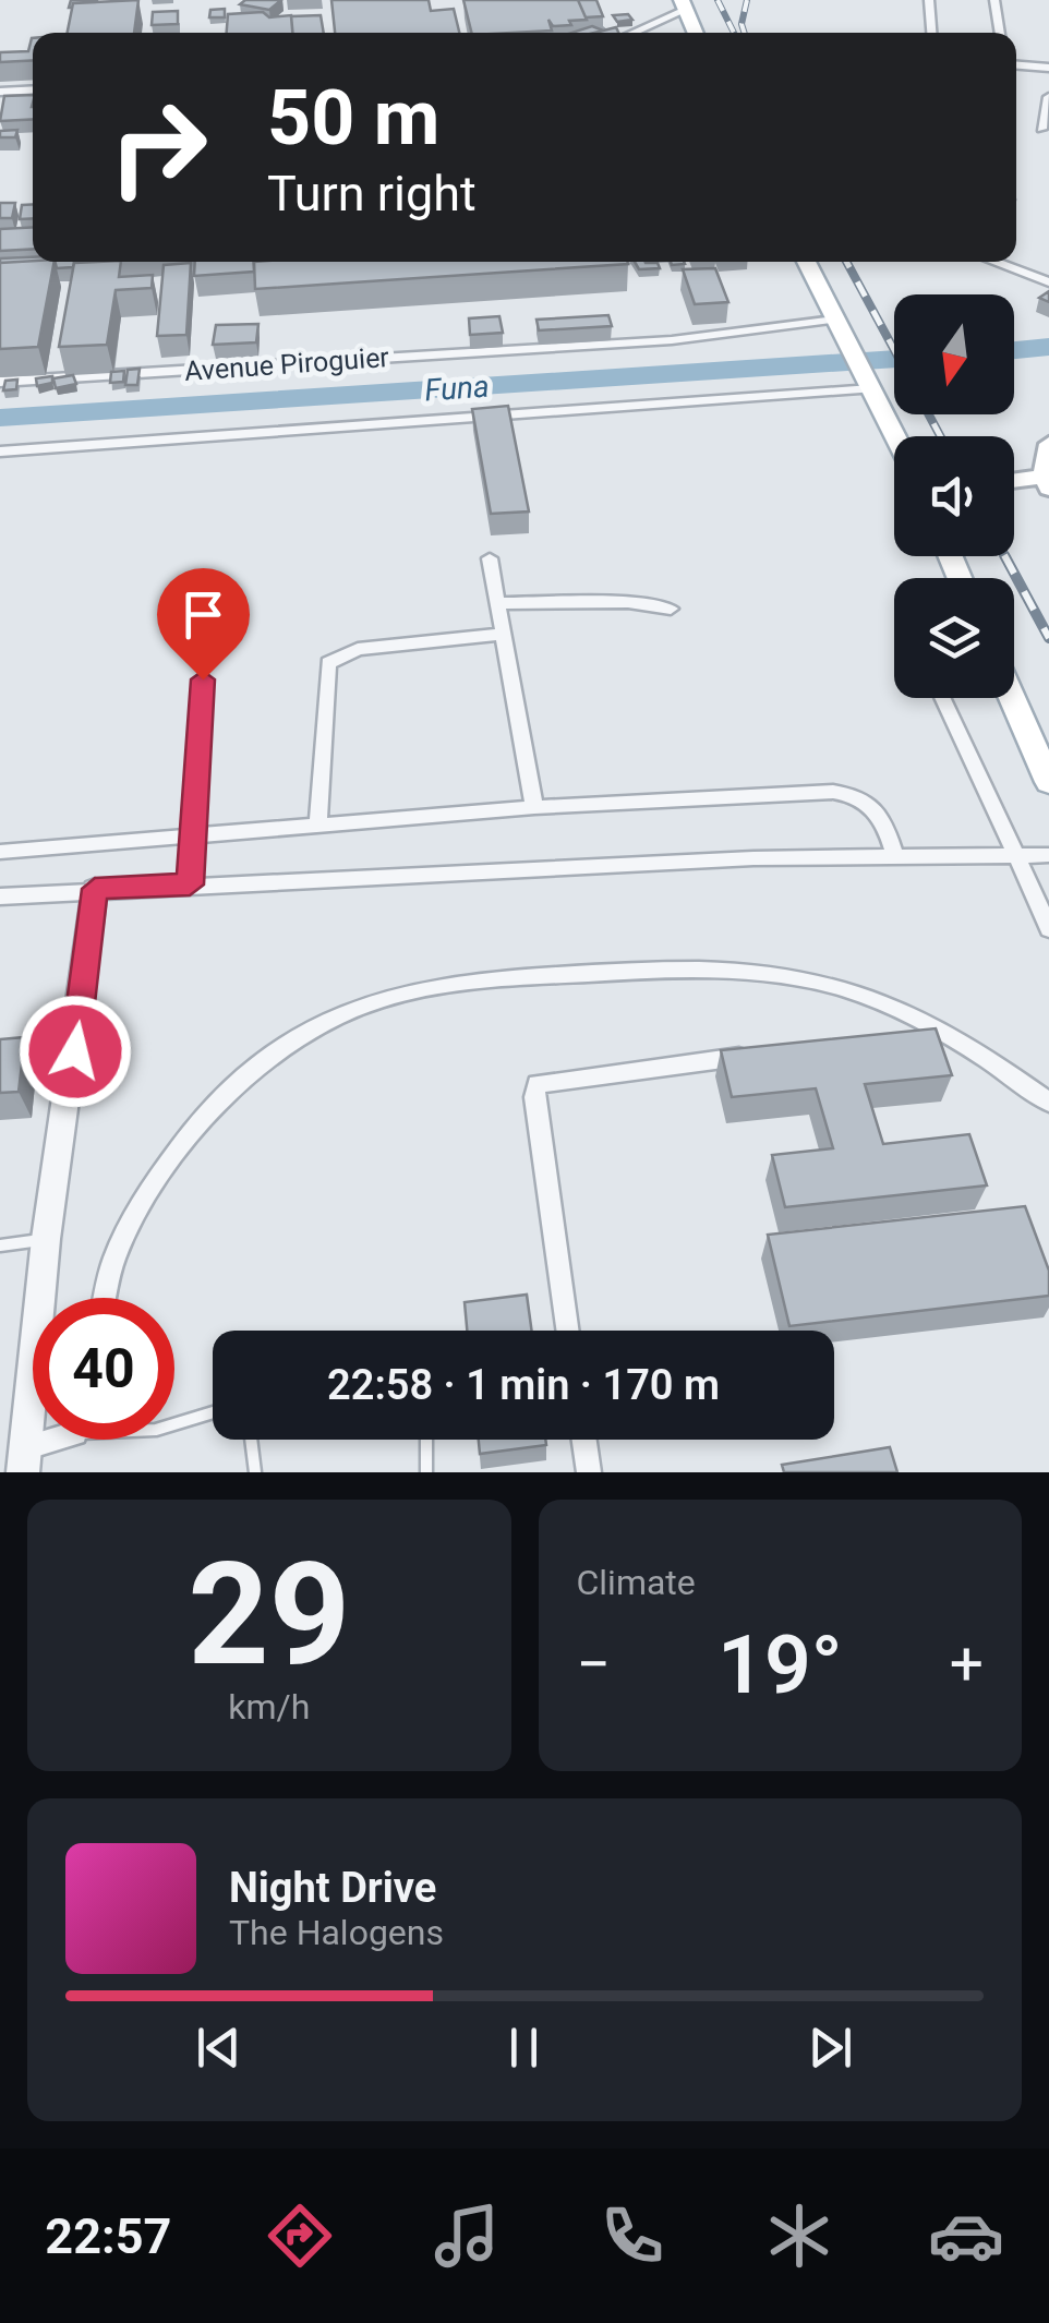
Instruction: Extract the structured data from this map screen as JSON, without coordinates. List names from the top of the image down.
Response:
{
  "streets": {
    "street": ["Avenue Piroguier"]
  },
  "water": ["Funa"],
  "north": "bottom",
  "page": {
    "turn": ["50 m", "Turn right"],
    "limit": "40",
    "trip": "22:58 · 1 min · 170 m",
    "tile": [
      ["29", "km/h"],
      "Climate"
    ],
    "heat": ["−", "19°", "+"],
    "song": ["Night Drive", "The Halogens"],
    "tabs": "22:57"
  }
}
